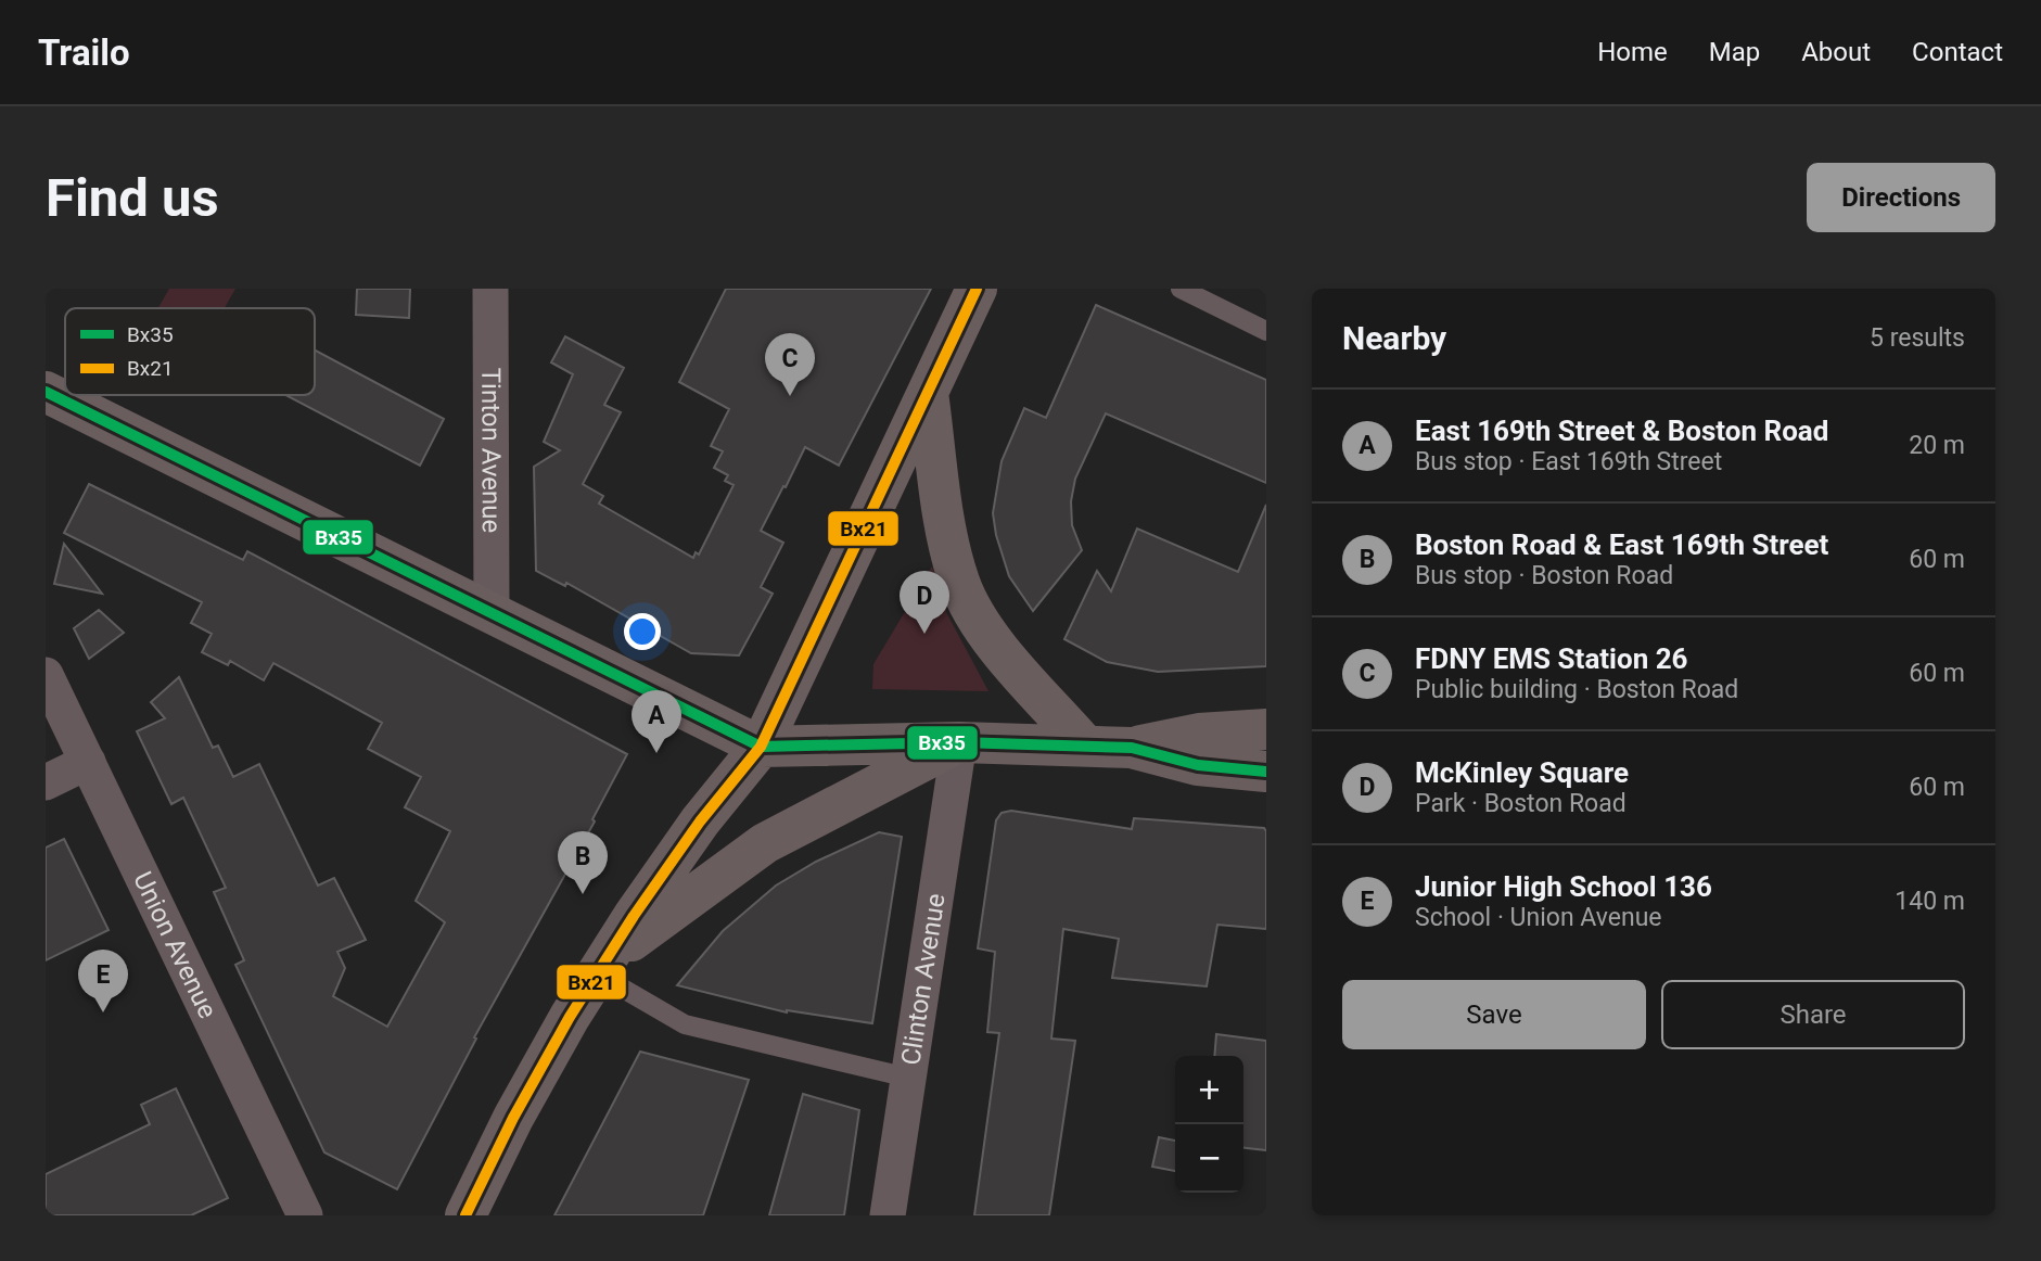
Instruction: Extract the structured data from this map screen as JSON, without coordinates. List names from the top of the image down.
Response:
{
  "streets": {
    "street": ["Tinton Avenue", "Union Avenue", "Clinton Avenue"]
  },
  "lines": ["transit line Bx21", "transit line Bx35"],
  "legend": ["Bx35", "Bx21"],
  "page": {
    "header": "Trailo",
    "nav": [
      "Home",
      "Map",
      "About",
      "Contact"
    ],
    "buttons": [
      "Directions",
      ["Save", "Share"]
    ],
    "title": "Find us",
    "heading": ["Nearby", "5 results"],
    "pins": [
      "C",
      "D",
      "A",
      "B",
      "E"
    ],
    "list": [
      {
        "mark": "A",
        "name": "East 169th Street & Boston Road",
        "note": "Bus stop · East 169th Street",
        "value": "20 m"
      },
      {
        "mark": "B",
        "name": "Boston Road & East 169th Street",
        "note": "Bus stop · Boston Road",
        "value": "60 m"
      },
      {
        "mark": "C",
        "name": "FDNY EMS Station 26",
        "note": "Public building · Boston Road",
        "value": "60 m"
      },
      {
        "mark": "D",
        "name": "McKinley Square",
        "note": "Park · Boston Road",
        "value": "60 m"
      },
      {
        "mark": "E",
        "name": "Junior High School 136",
        "note": "School · Union Avenue",
        "value": "140 m"
      }
    ],
    "map_buttons": ["+", "−"]
  }
}
